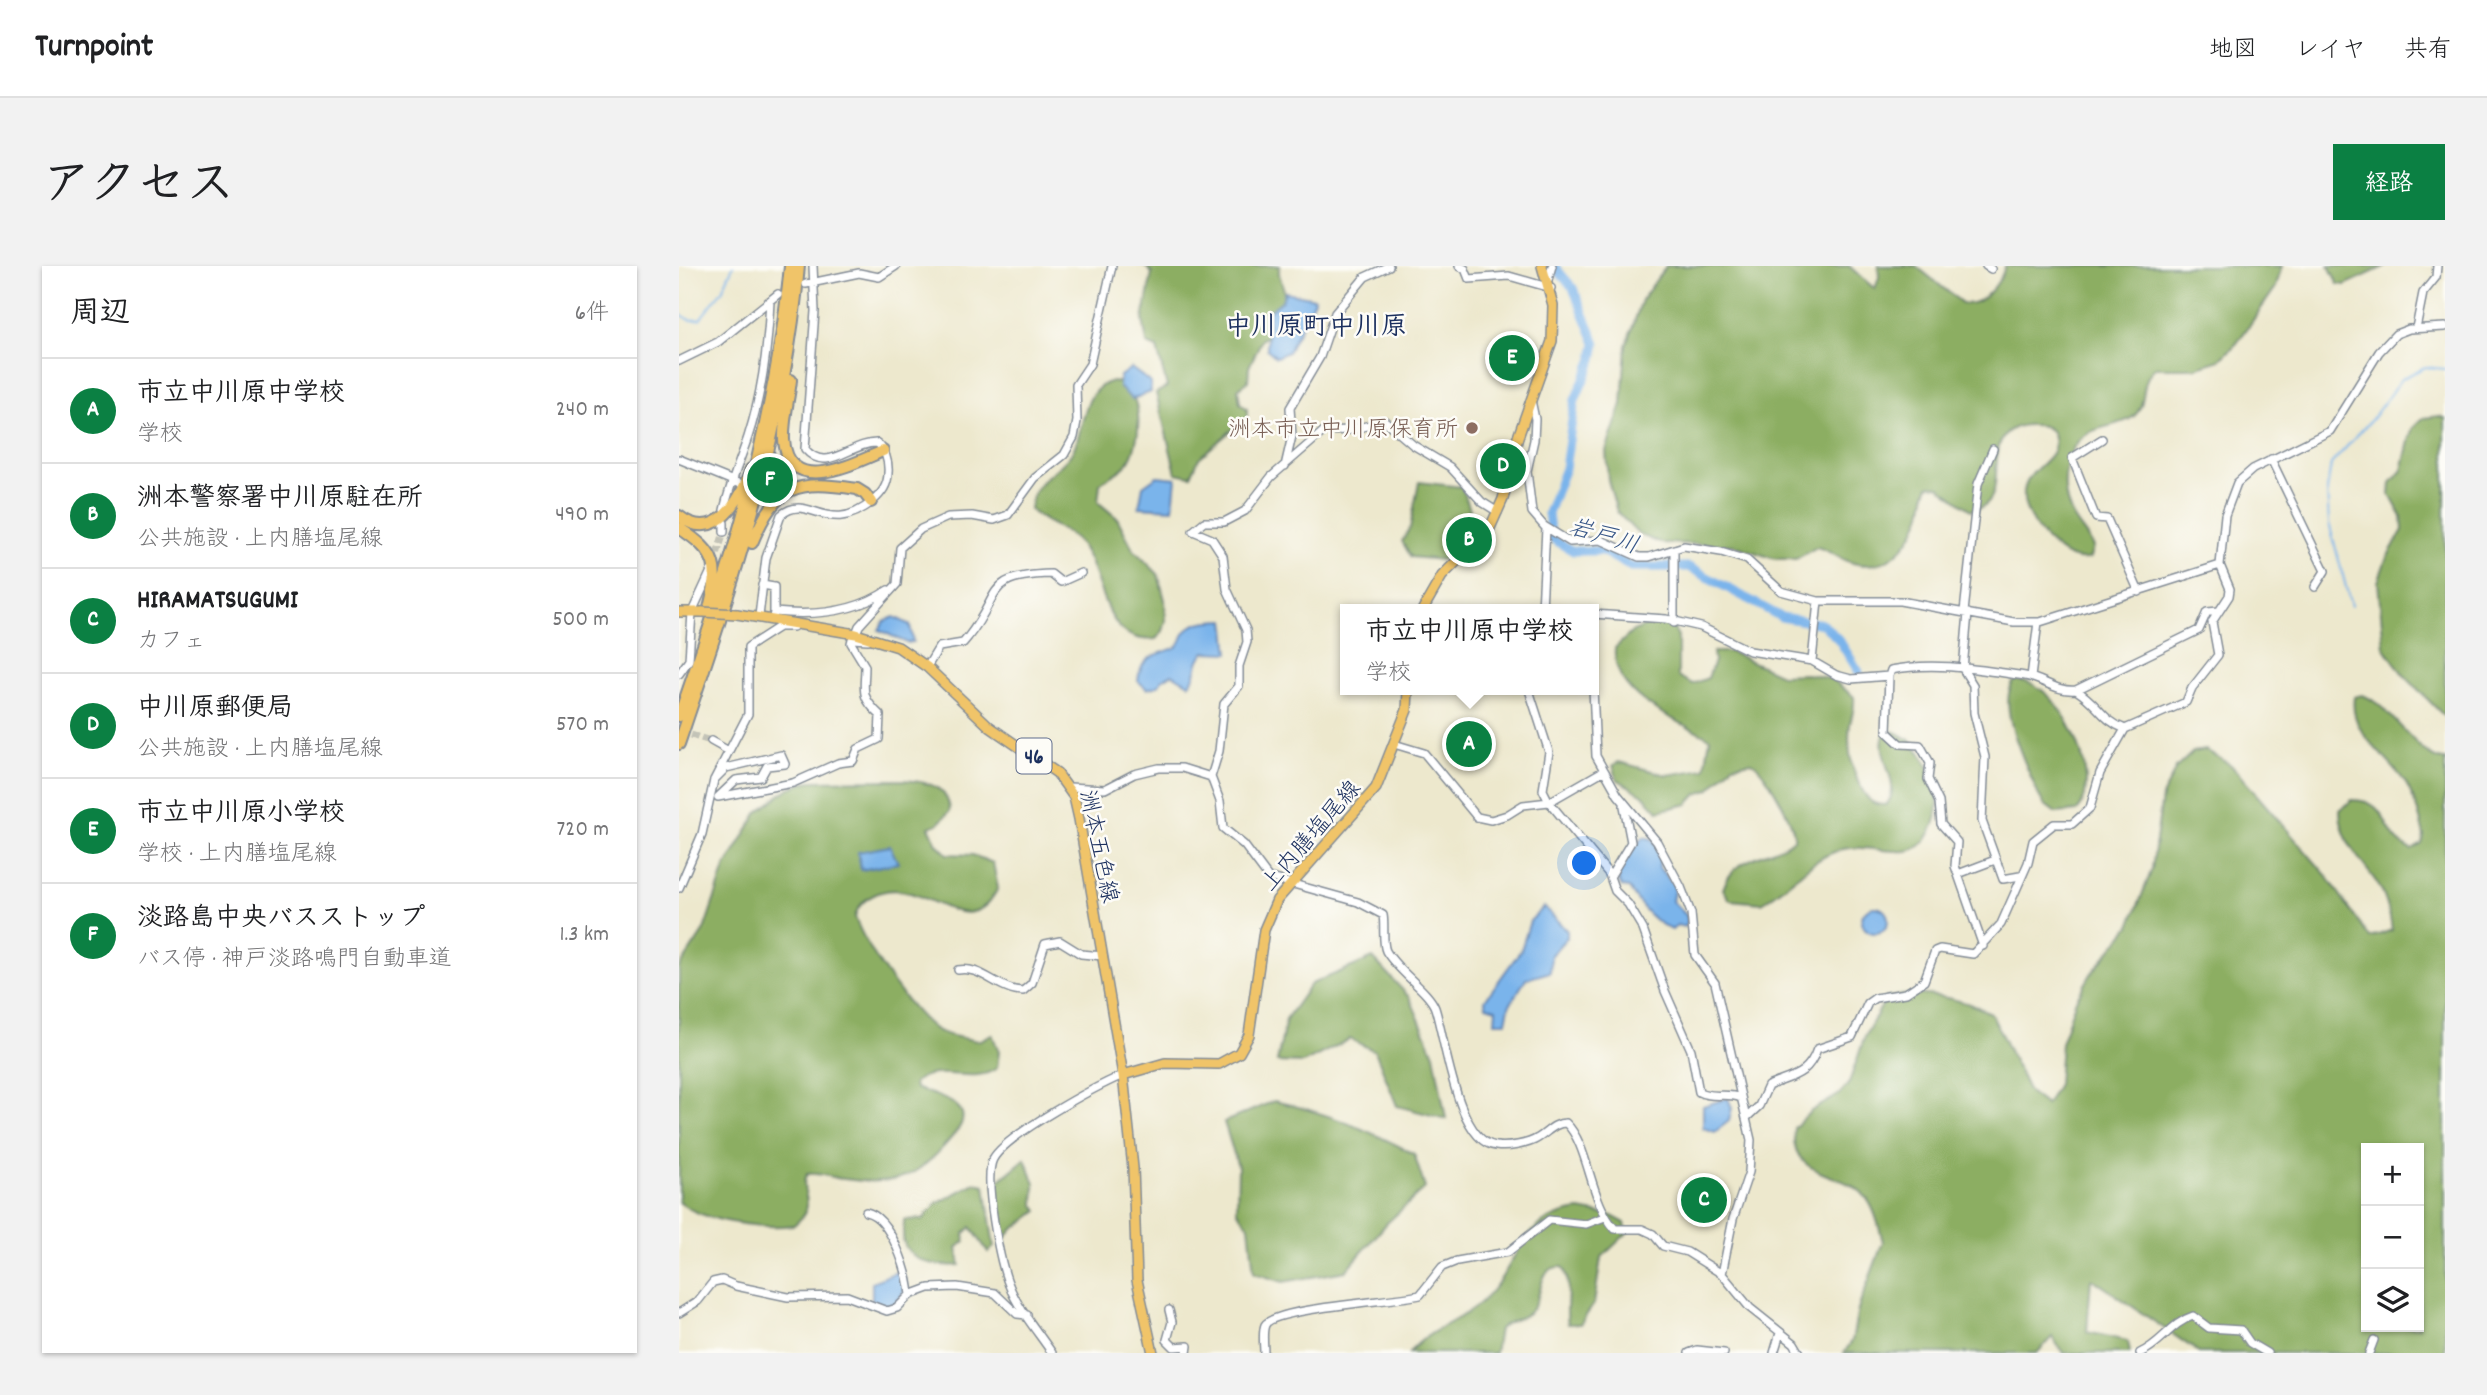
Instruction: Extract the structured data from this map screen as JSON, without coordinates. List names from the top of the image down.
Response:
{
  "streets": {
    "main road": ["46", "上内膳塩尾線", "洲本五色線"]
  },
  "crossings": [
    ["上内膳塩尾線", "洲本五色線"]
  ],
  "districts": ["中川原町中川原"],
  "water": ["岩戸川"],
  "places": ["洲本市立中川原保育所"],
  "page": {
    "header": "Turnpoint",
    "nav": ["地図", "レイヤ", "共有"],
    "title": "アクセス",
    "buttons": "経路",
    "heading": ["周辺", "6件"],
    "pins": [
      "E",
      "D",
      "F",
      "B",
      "A",
      "C"
    ],
    "list": [
      {
        "mark": "A",
        "name": "市立中川原中学校",
        "note": "学校",
        "value": "240 m"
      },
      {
        "mark": "B",
        "name": "洲本警察署中川原駐在所",
        "note": "公共施設 · 上内膳塩尾線",
        "value": "490 m"
      },
      {
        "mark": "C",
        "name": "HIRAMATSUGUMI",
        "note": "カフェ",
        "value": "500 m"
      },
      {
        "mark": "D",
        "name": "中川原郵便局",
        "note": "公共施設 · 上内膳塩尾線",
        "value": "570 m"
      },
      {
        "mark": "E",
        "name": "市立中川原小学校",
        "note": "学校 · 上内膳塩尾線",
        "value": "720 m"
      },
      {
        "mark": "F",
        "name": "淡路島中央バスストップ",
        "note": "バス停 · 神戸淡路鳴門自動車道",
        "value": "1.3 km"
      }
    ],
    "popup": ["市立中川原中学校", "学校"],
    "map_buttons": ["+", "−"]
  }
}
